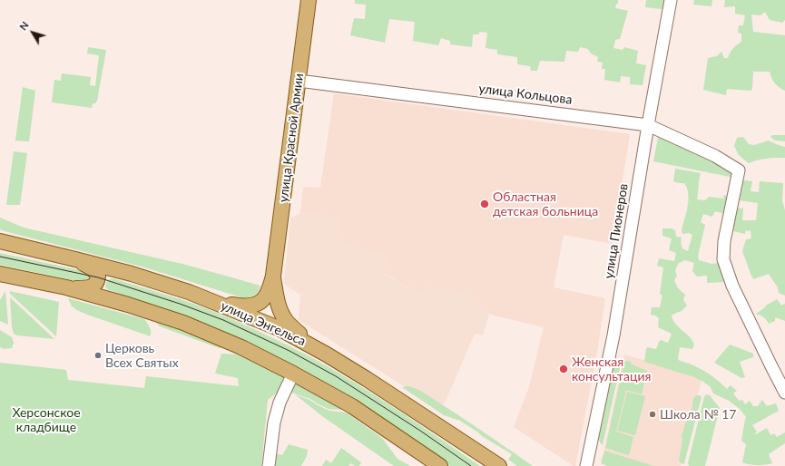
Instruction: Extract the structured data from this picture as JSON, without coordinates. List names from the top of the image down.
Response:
{
  "streets": {
    "main road": ["улица Красной Армии", "улица Энгельса"],
    "street": ["улица Кольцова", "улица Пионеров"]
  },
  "crossings": [
    ["улица Кольцова", "улица Красной Армии"],
    ["улица Кольцова", "улица Пионеров"]
  ],
  "parks": ["Херсонское кладбище"],
  "places": [
    "Областная детская больница",
    "Церковь Всех Святых",
    "Женская консультация",
    "Школа № 17"
  ],
  "north": "top left"
}
